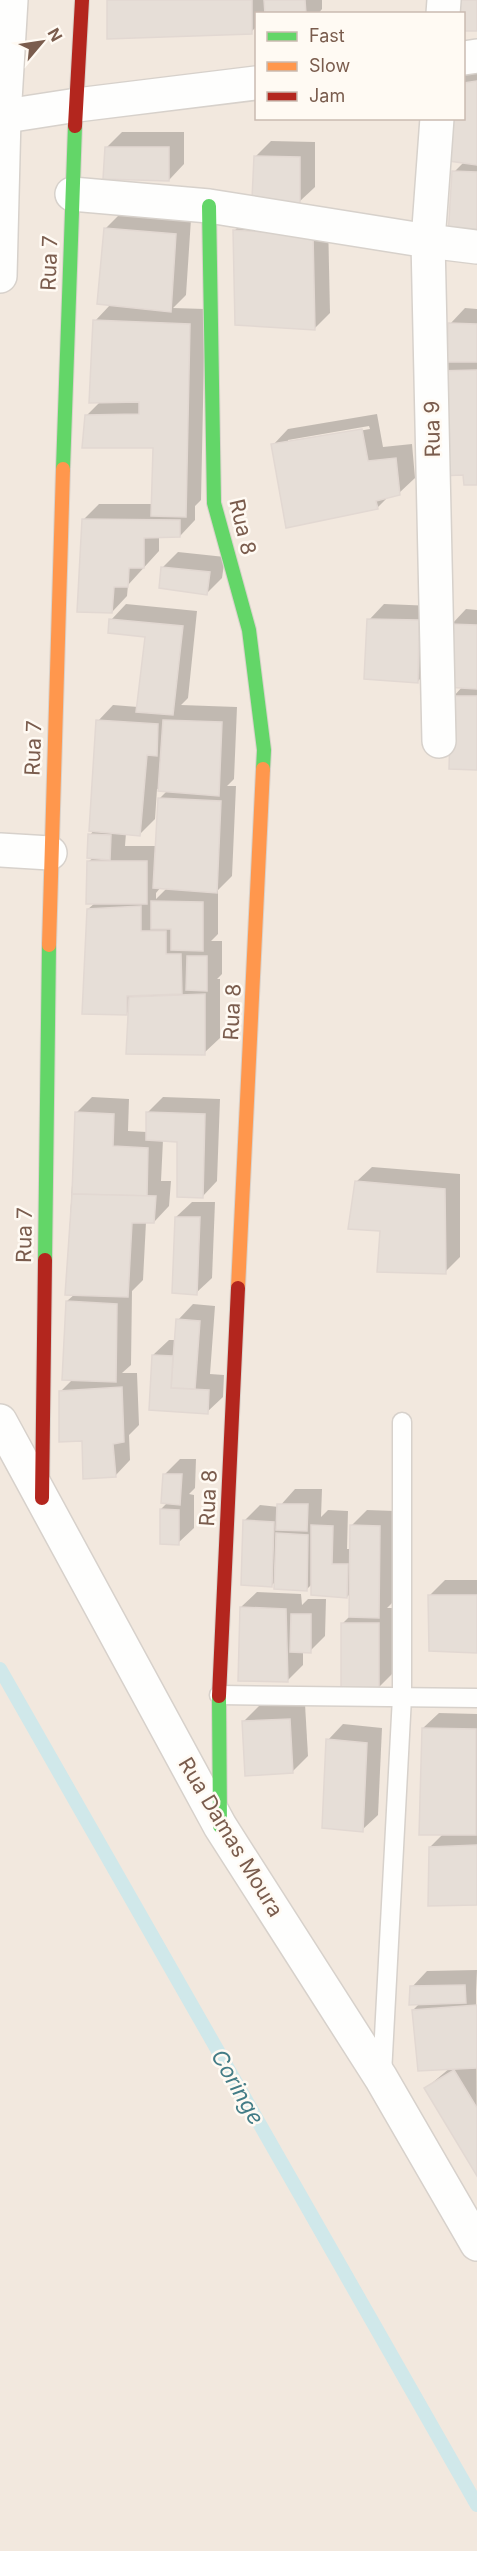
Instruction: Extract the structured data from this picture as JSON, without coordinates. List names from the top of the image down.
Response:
{
  "streets": {
    "street": [
      "Rua 7",
      "Rua 9",
      "Rua 8",
      "Rua Damas Moura"
    ]
  },
  "crossings": [
    ["Rua 7", "Rua Damas Moura"],
    ["Rua 8", "Rua Damas Moura"]
  ],
  "water": ["Coringe"],
  "legend": ["Fast", "Slow", "Jam"],
  "north": "top right"
}
